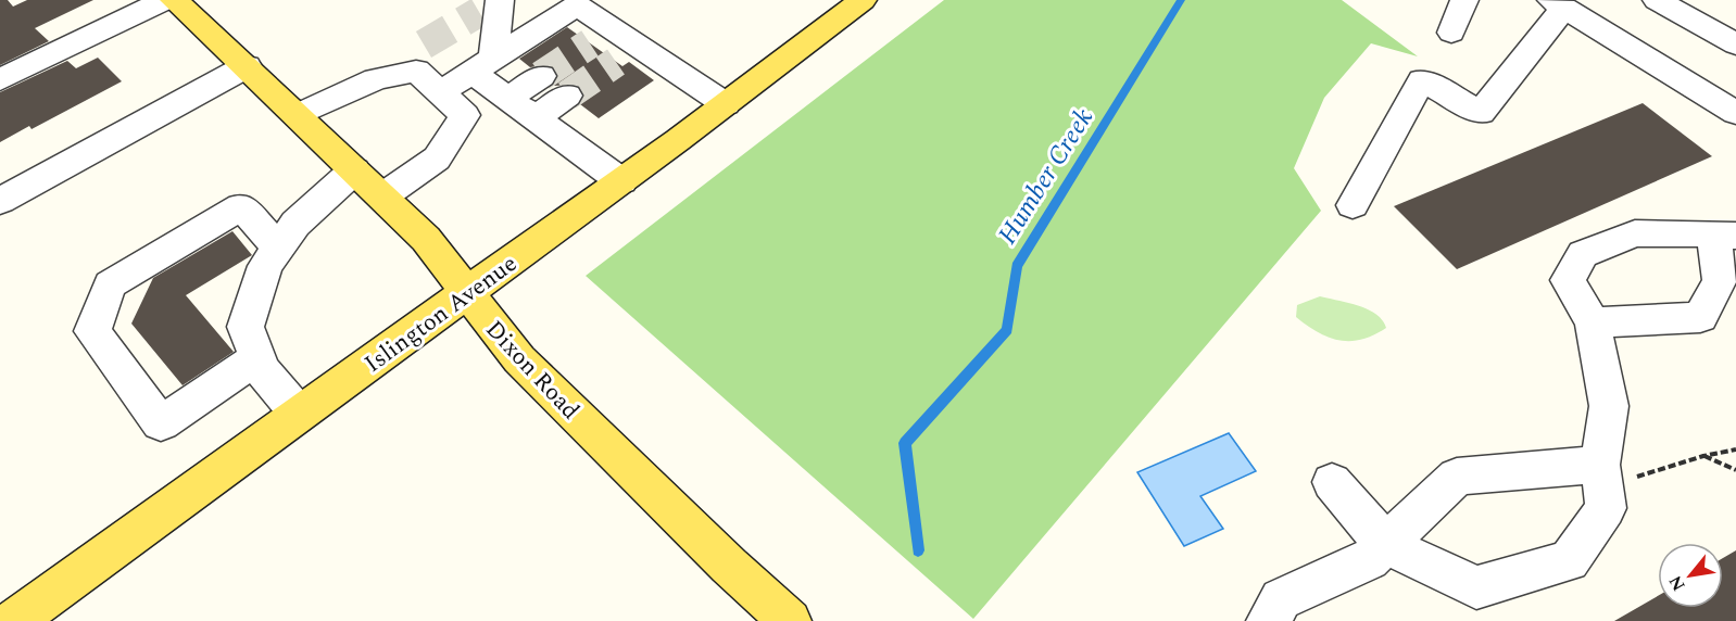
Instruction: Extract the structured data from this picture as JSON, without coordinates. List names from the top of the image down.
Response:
{
  "streets": {
    "main road": ["Islington Avenue", "Dixon Road"]
  },
  "crossings": [
    ["Islington Avenue", "Dixon Road"]
  ],
  "water": ["Humber Creek"],
  "north": "bottom left"
}
